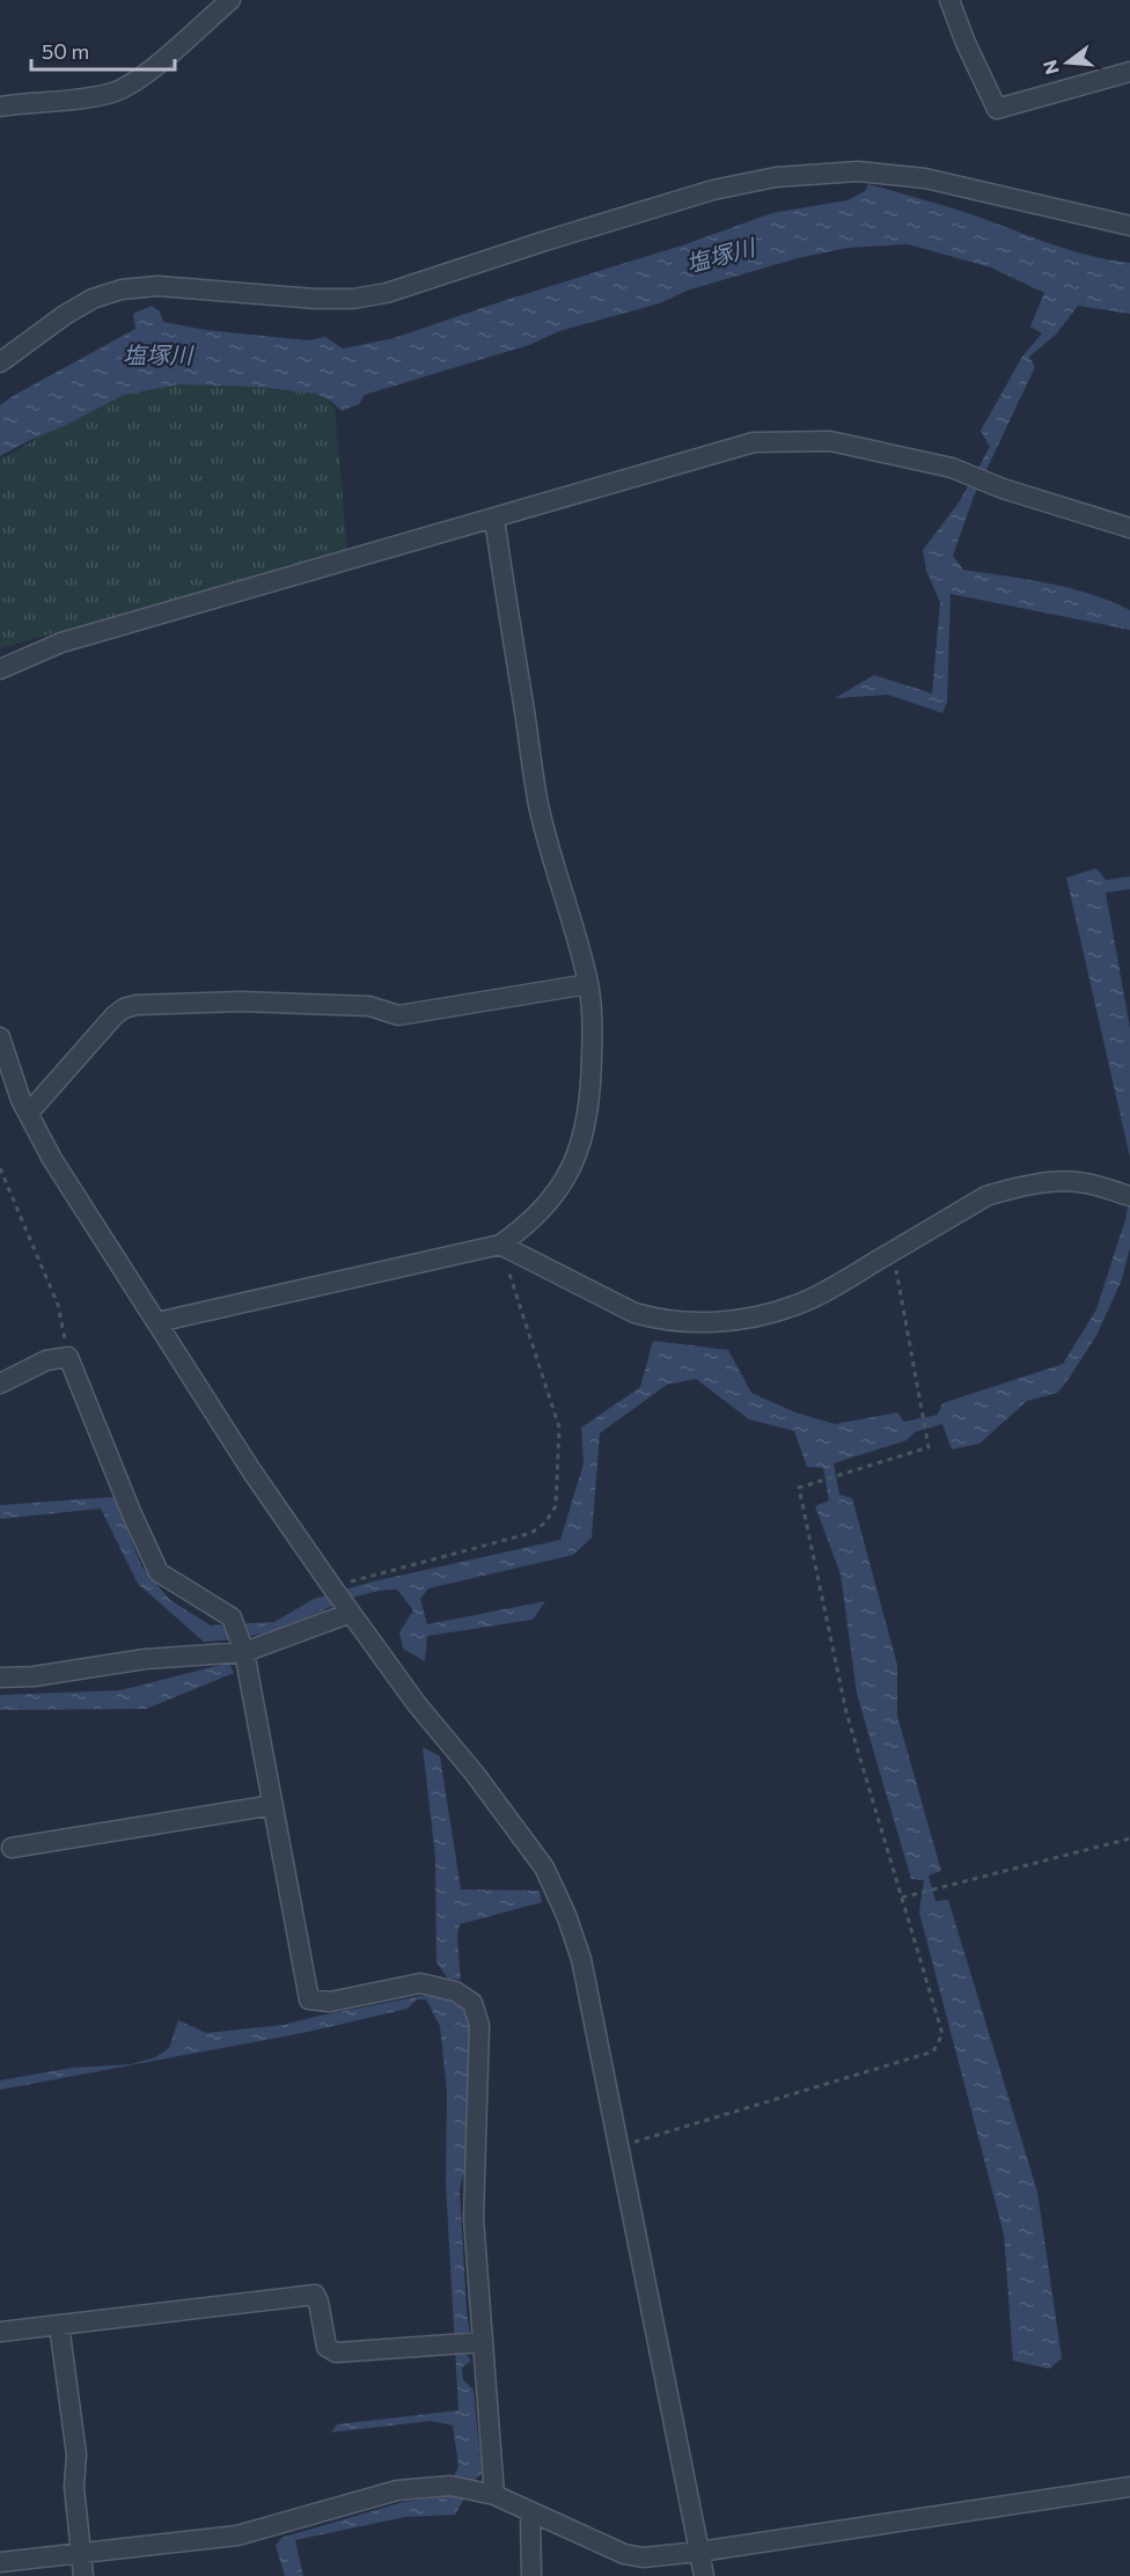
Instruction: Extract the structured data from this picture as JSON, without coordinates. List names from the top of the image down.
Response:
{
  "water": ["塩塚川"],
  "scale_bar": "50 m",
  "north": "left"
}
